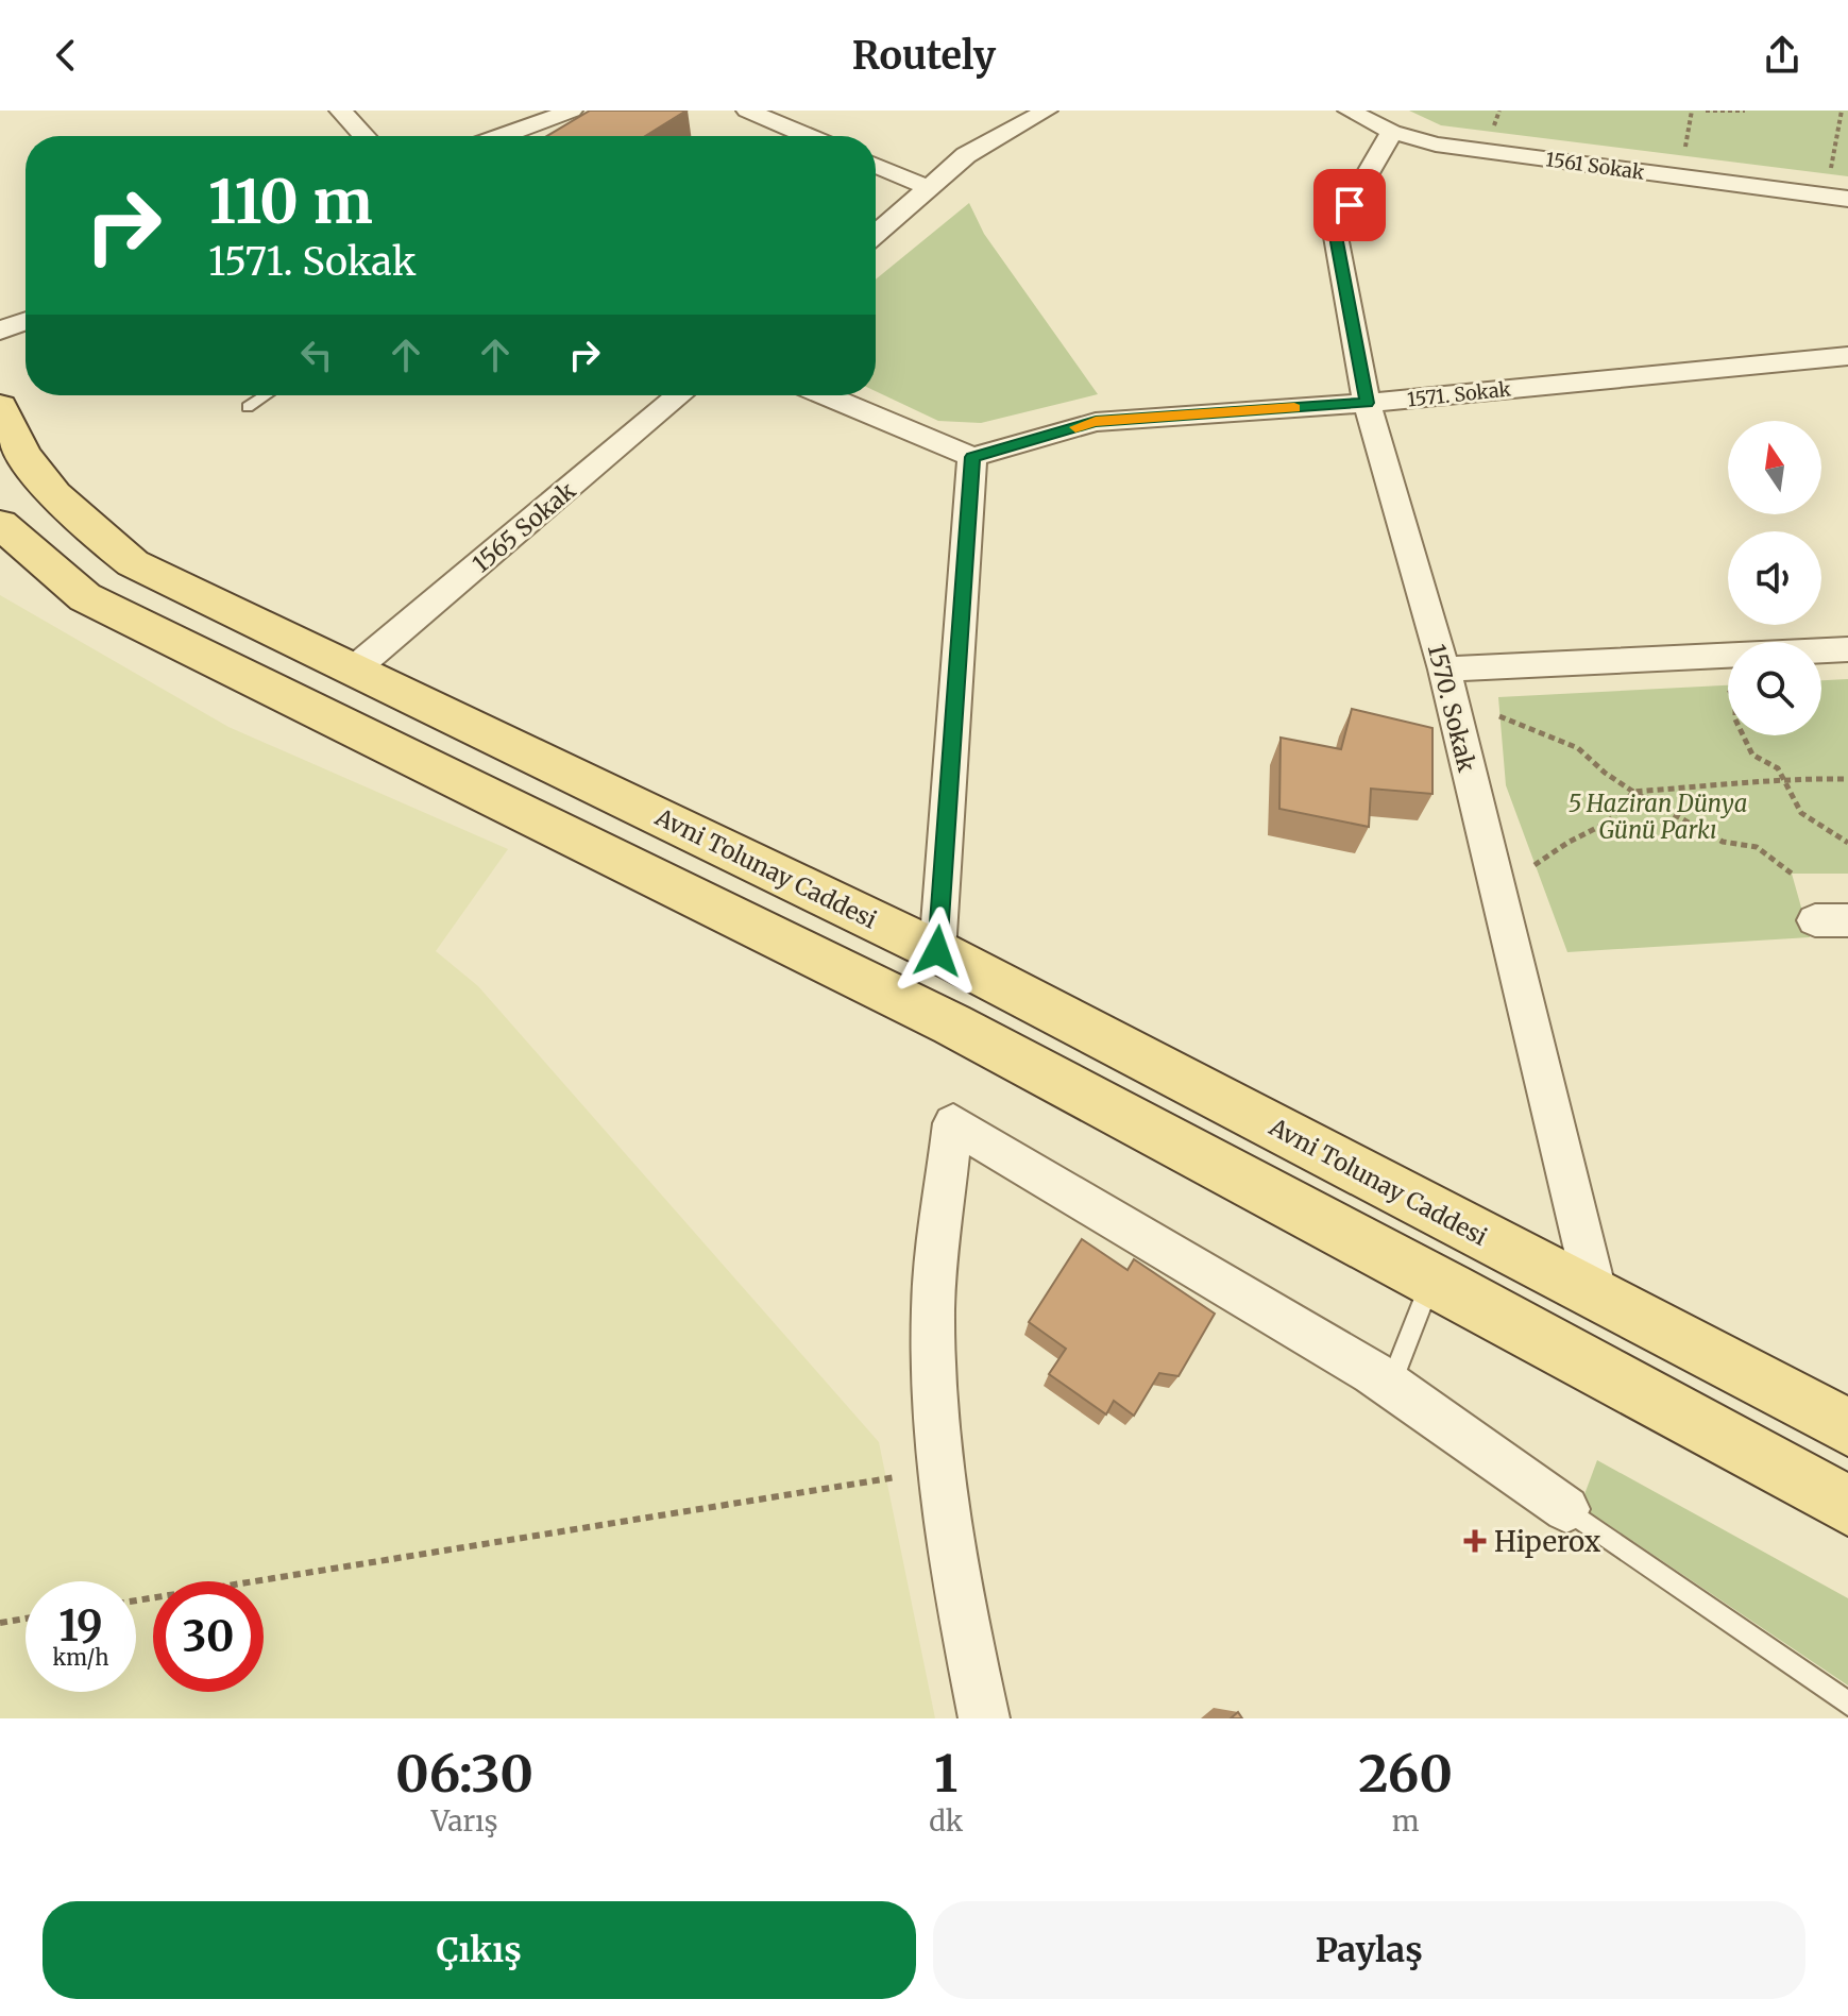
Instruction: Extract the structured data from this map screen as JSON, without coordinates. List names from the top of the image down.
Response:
{
  "streets": {
    "main road": ["Avni Tolunay Caddesi"],
    "street": [
      "1561 Sokak",
      "1571. Sokak",
      "1565 Sokak",
      "1570. Sokak"
    ]
  },
  "crossings": [
    ["1561 Sokak", "1570. Sokak"],
    ["1571. Sokak", "1570. Sokak"],
    ["1565 Sokak", "Avni Tolunay Caddesi"],
    ["1570. Sokak", "Avni Tolunay Caddesi"]
  ],
  "parks": ["5 Haziran Dünya Günü Parkı"],
  "places": {
    "health": ["Hiperox"]
  },
  "north": "top",
  "page": {
    "header": "Routely",
    "turn": ["110 m", "1571. Sokak"],
    "speed": "19 km/h",
    "limit": "30",
    "eta": [
      "06:30",
      "Varış",
      "1",
      "dk",
      "260",
      "m"
    ],
    "buttons": ["Çıkış", "Paylaş"]
  }
}
